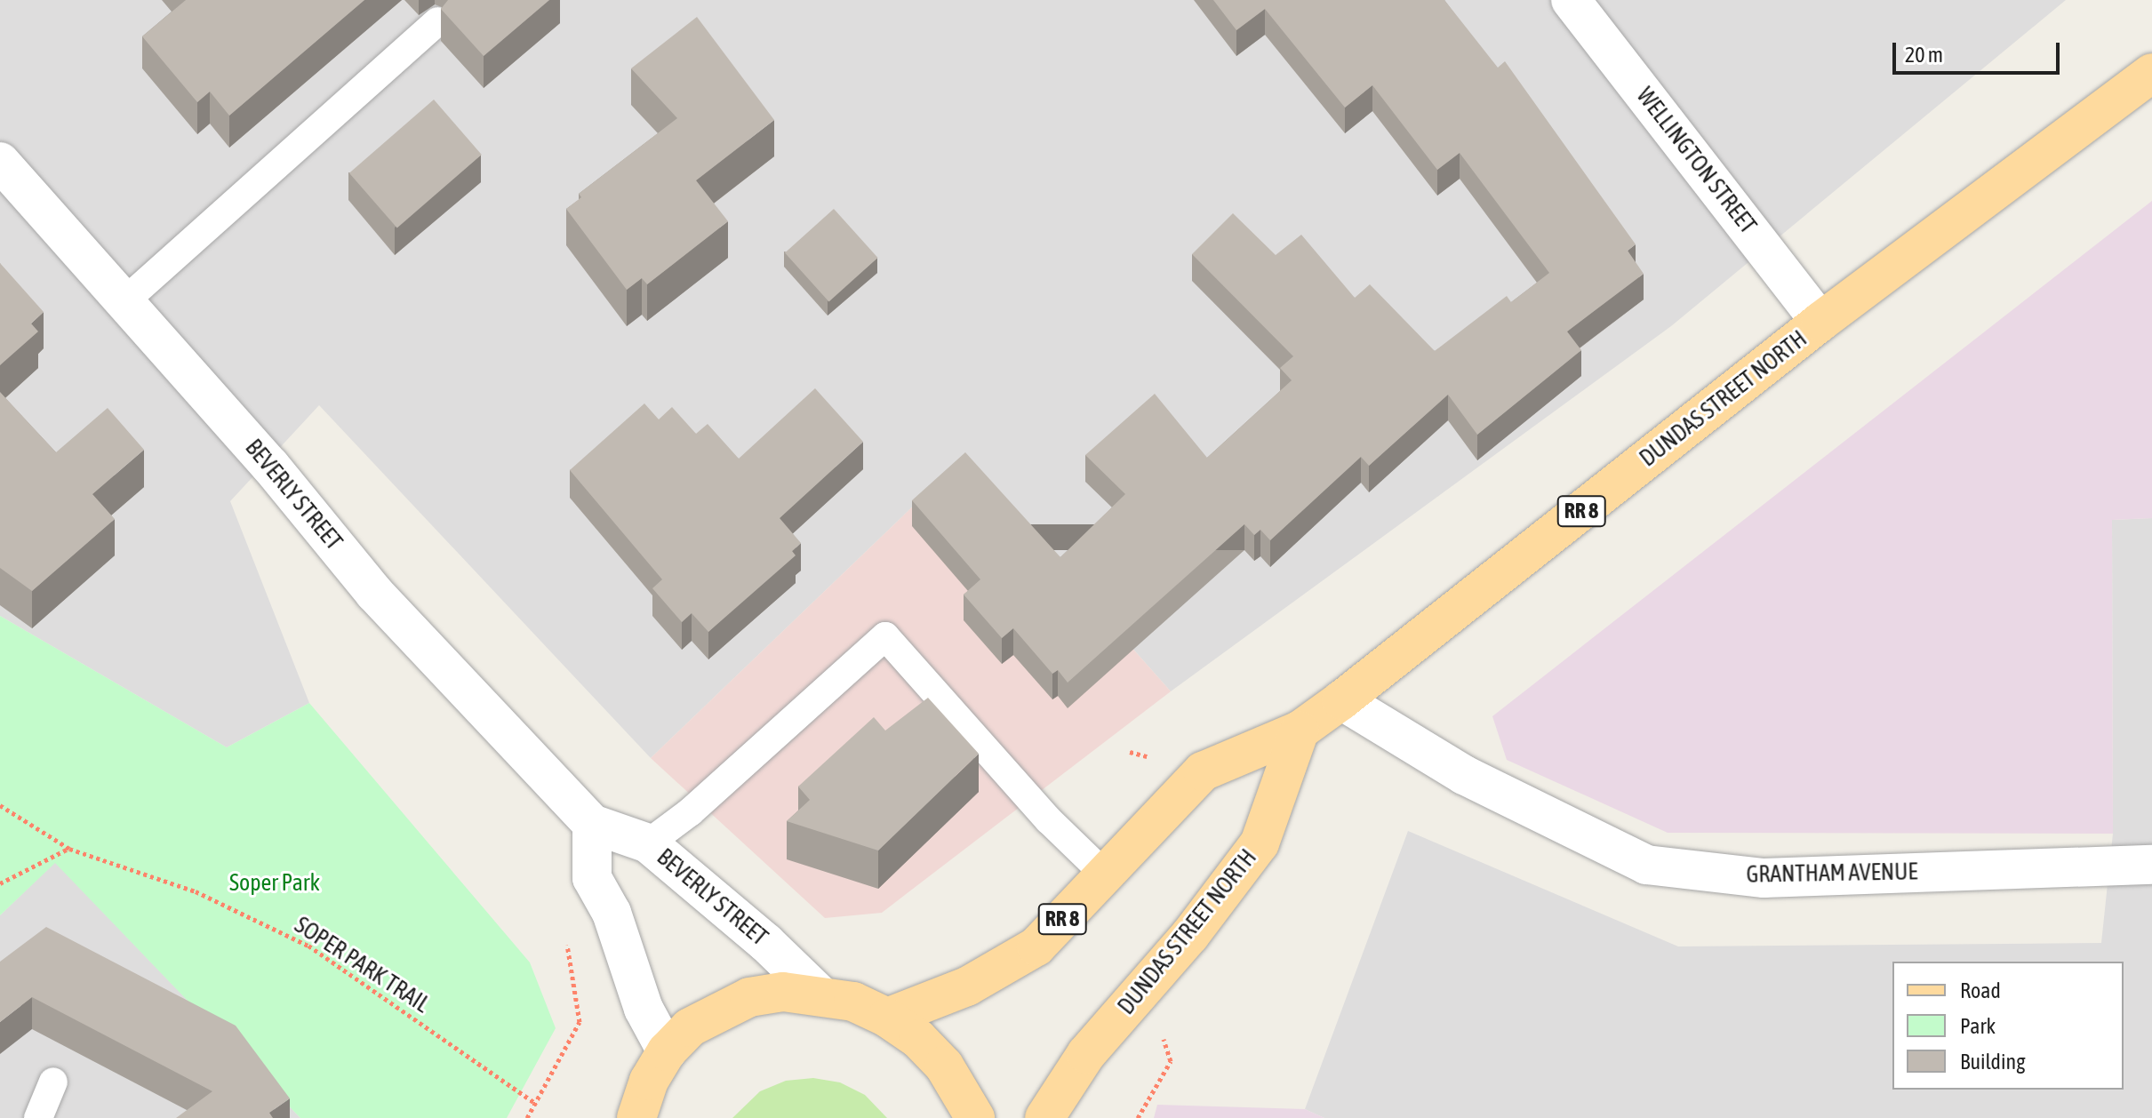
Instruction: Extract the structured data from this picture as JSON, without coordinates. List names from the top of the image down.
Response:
{
  "streets": {
    "main road": ["DUNDAS STREET NORTH", "RR 8"],
    "street": ["WELLINGTON STREET", "BEVERLY STREET", "GRANTHAM AVENUE"],
    "path": ["SOPER PARK TRAIL"]
  },
  "crossings": [
    ["WELLINGTON STREET", "DUNDAS STREET NORTH"],
    ["DUNDAS STREET NORTH", "GRANTHAM AVENUE"]
  ],
  "parks": ["Soper Park"],
  "legend": ["Road", "Park", "Building"],
  "scale_bar": "20 m"
}
